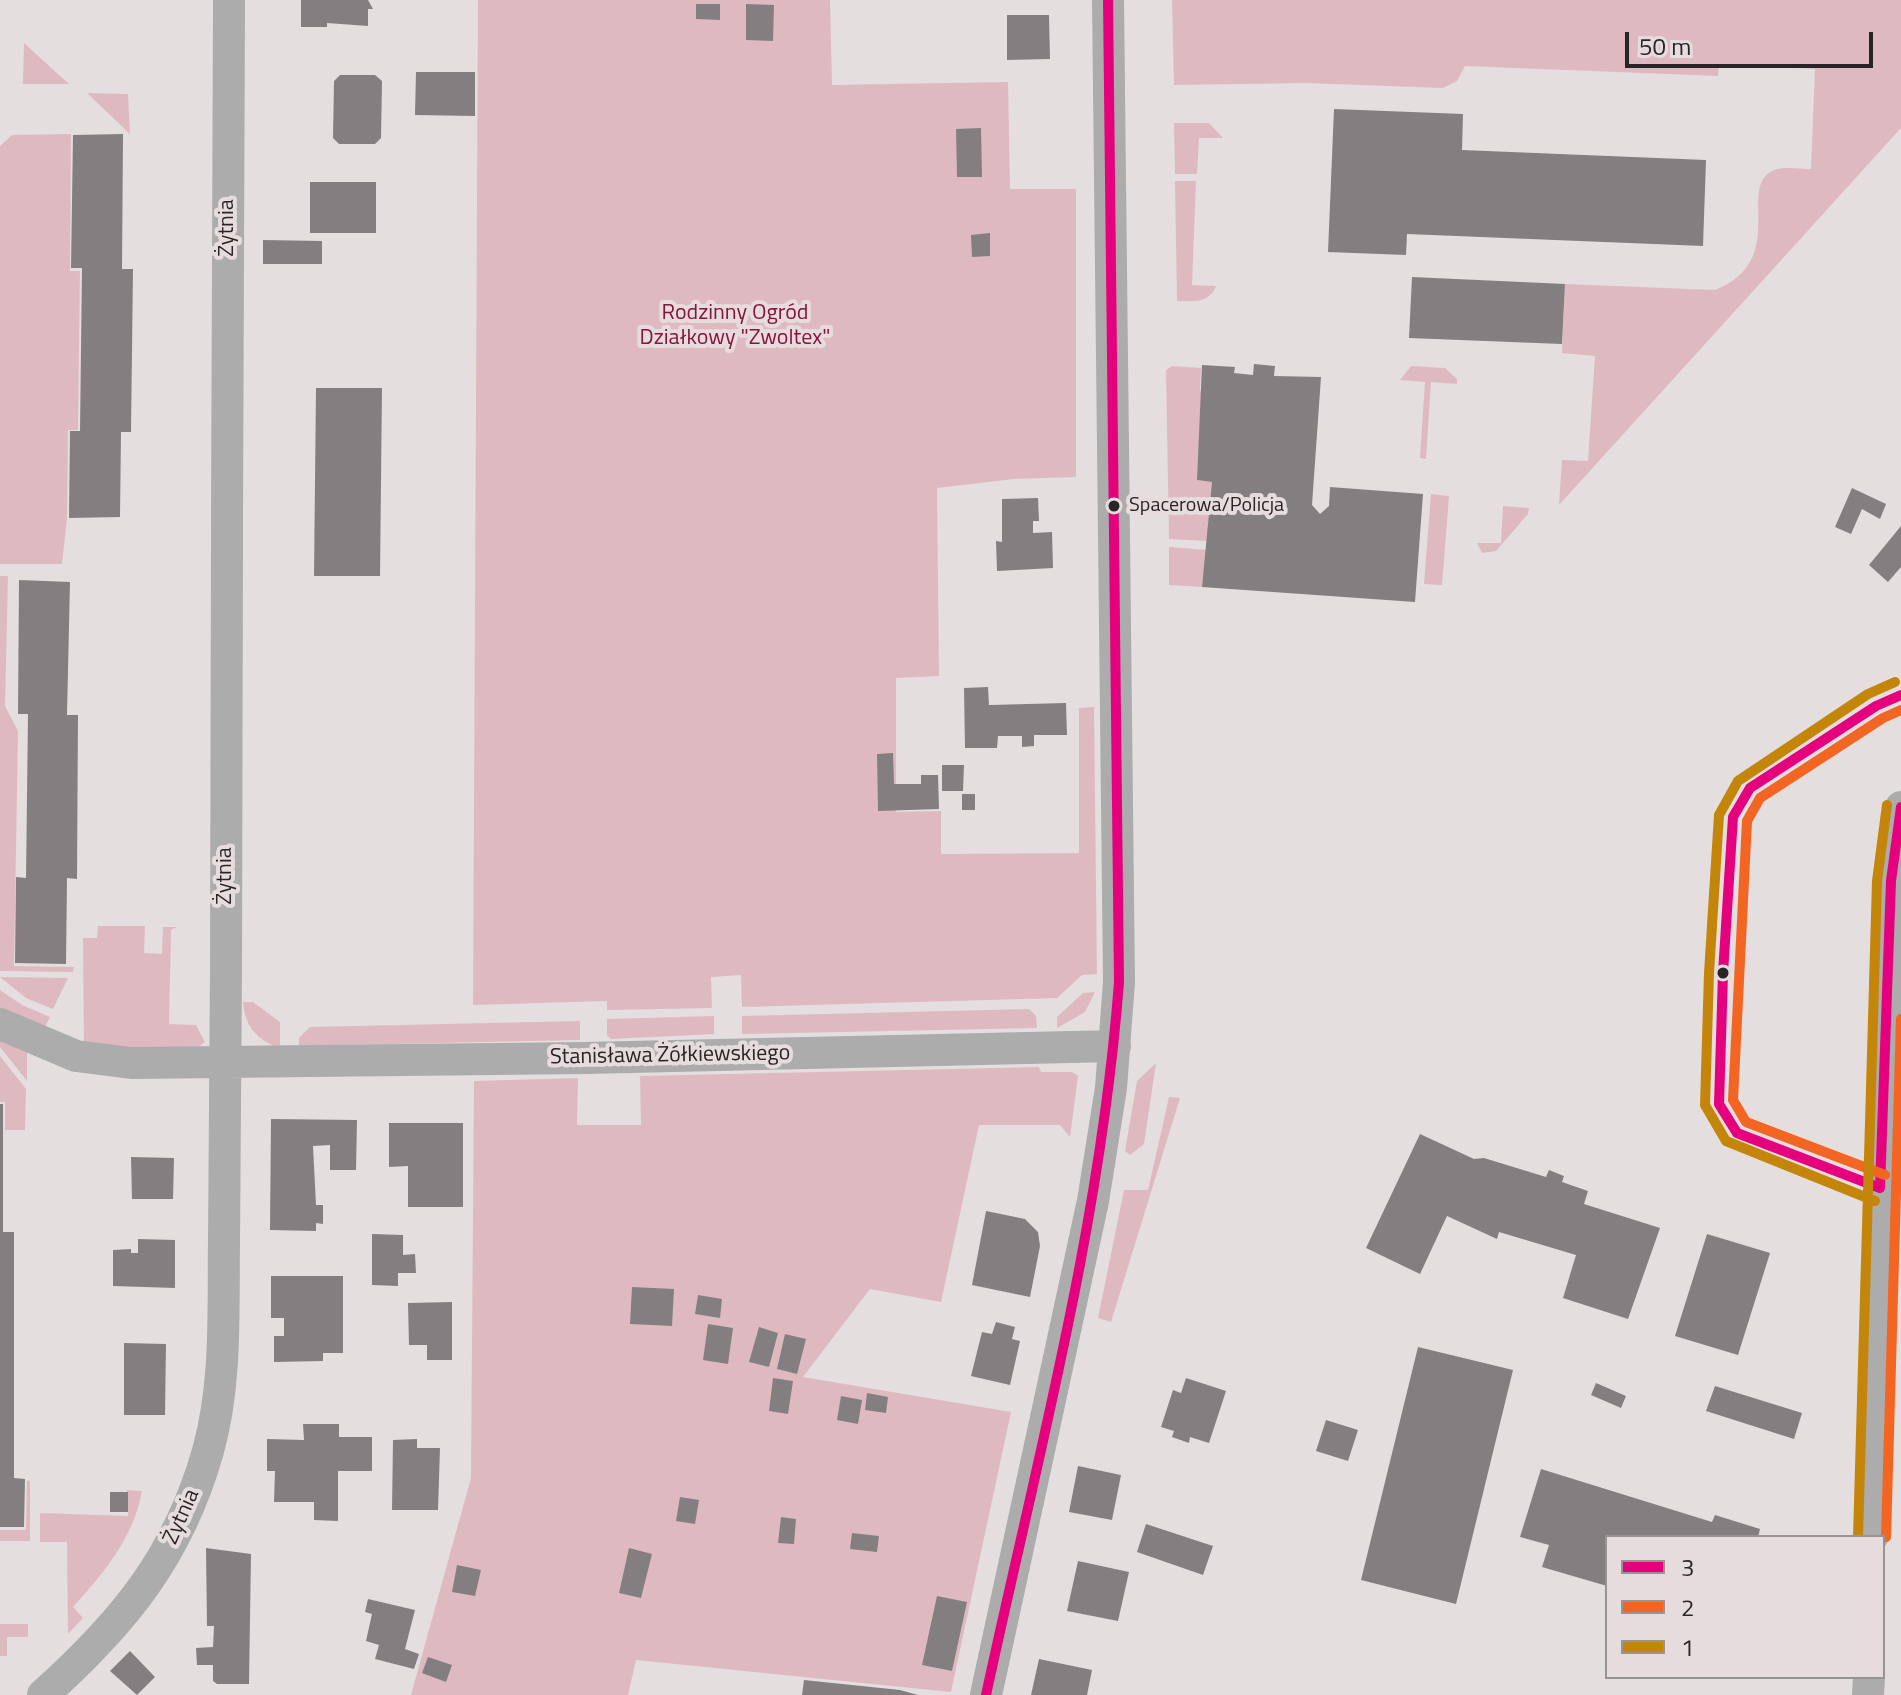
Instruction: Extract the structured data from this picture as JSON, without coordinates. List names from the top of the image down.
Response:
{
  "streets": {
    "street": ["Żytnia", "Stanisława Żółkiewskiego"]
  },
  "crossings": [
    ["Żytnia", "Stanisława Żółkiewskiego"]
  ],
  "parks": ["Rodzinny Ogród Działkowy \"Zwoltex\""],
  "places": ["Spacerowa/Policja"],
  "lines": ["transit line 3", "transit line 1", "transit line 2"],
  "legend": ["3", "2", "1"],
  "scale_bar": "50 m"
}
